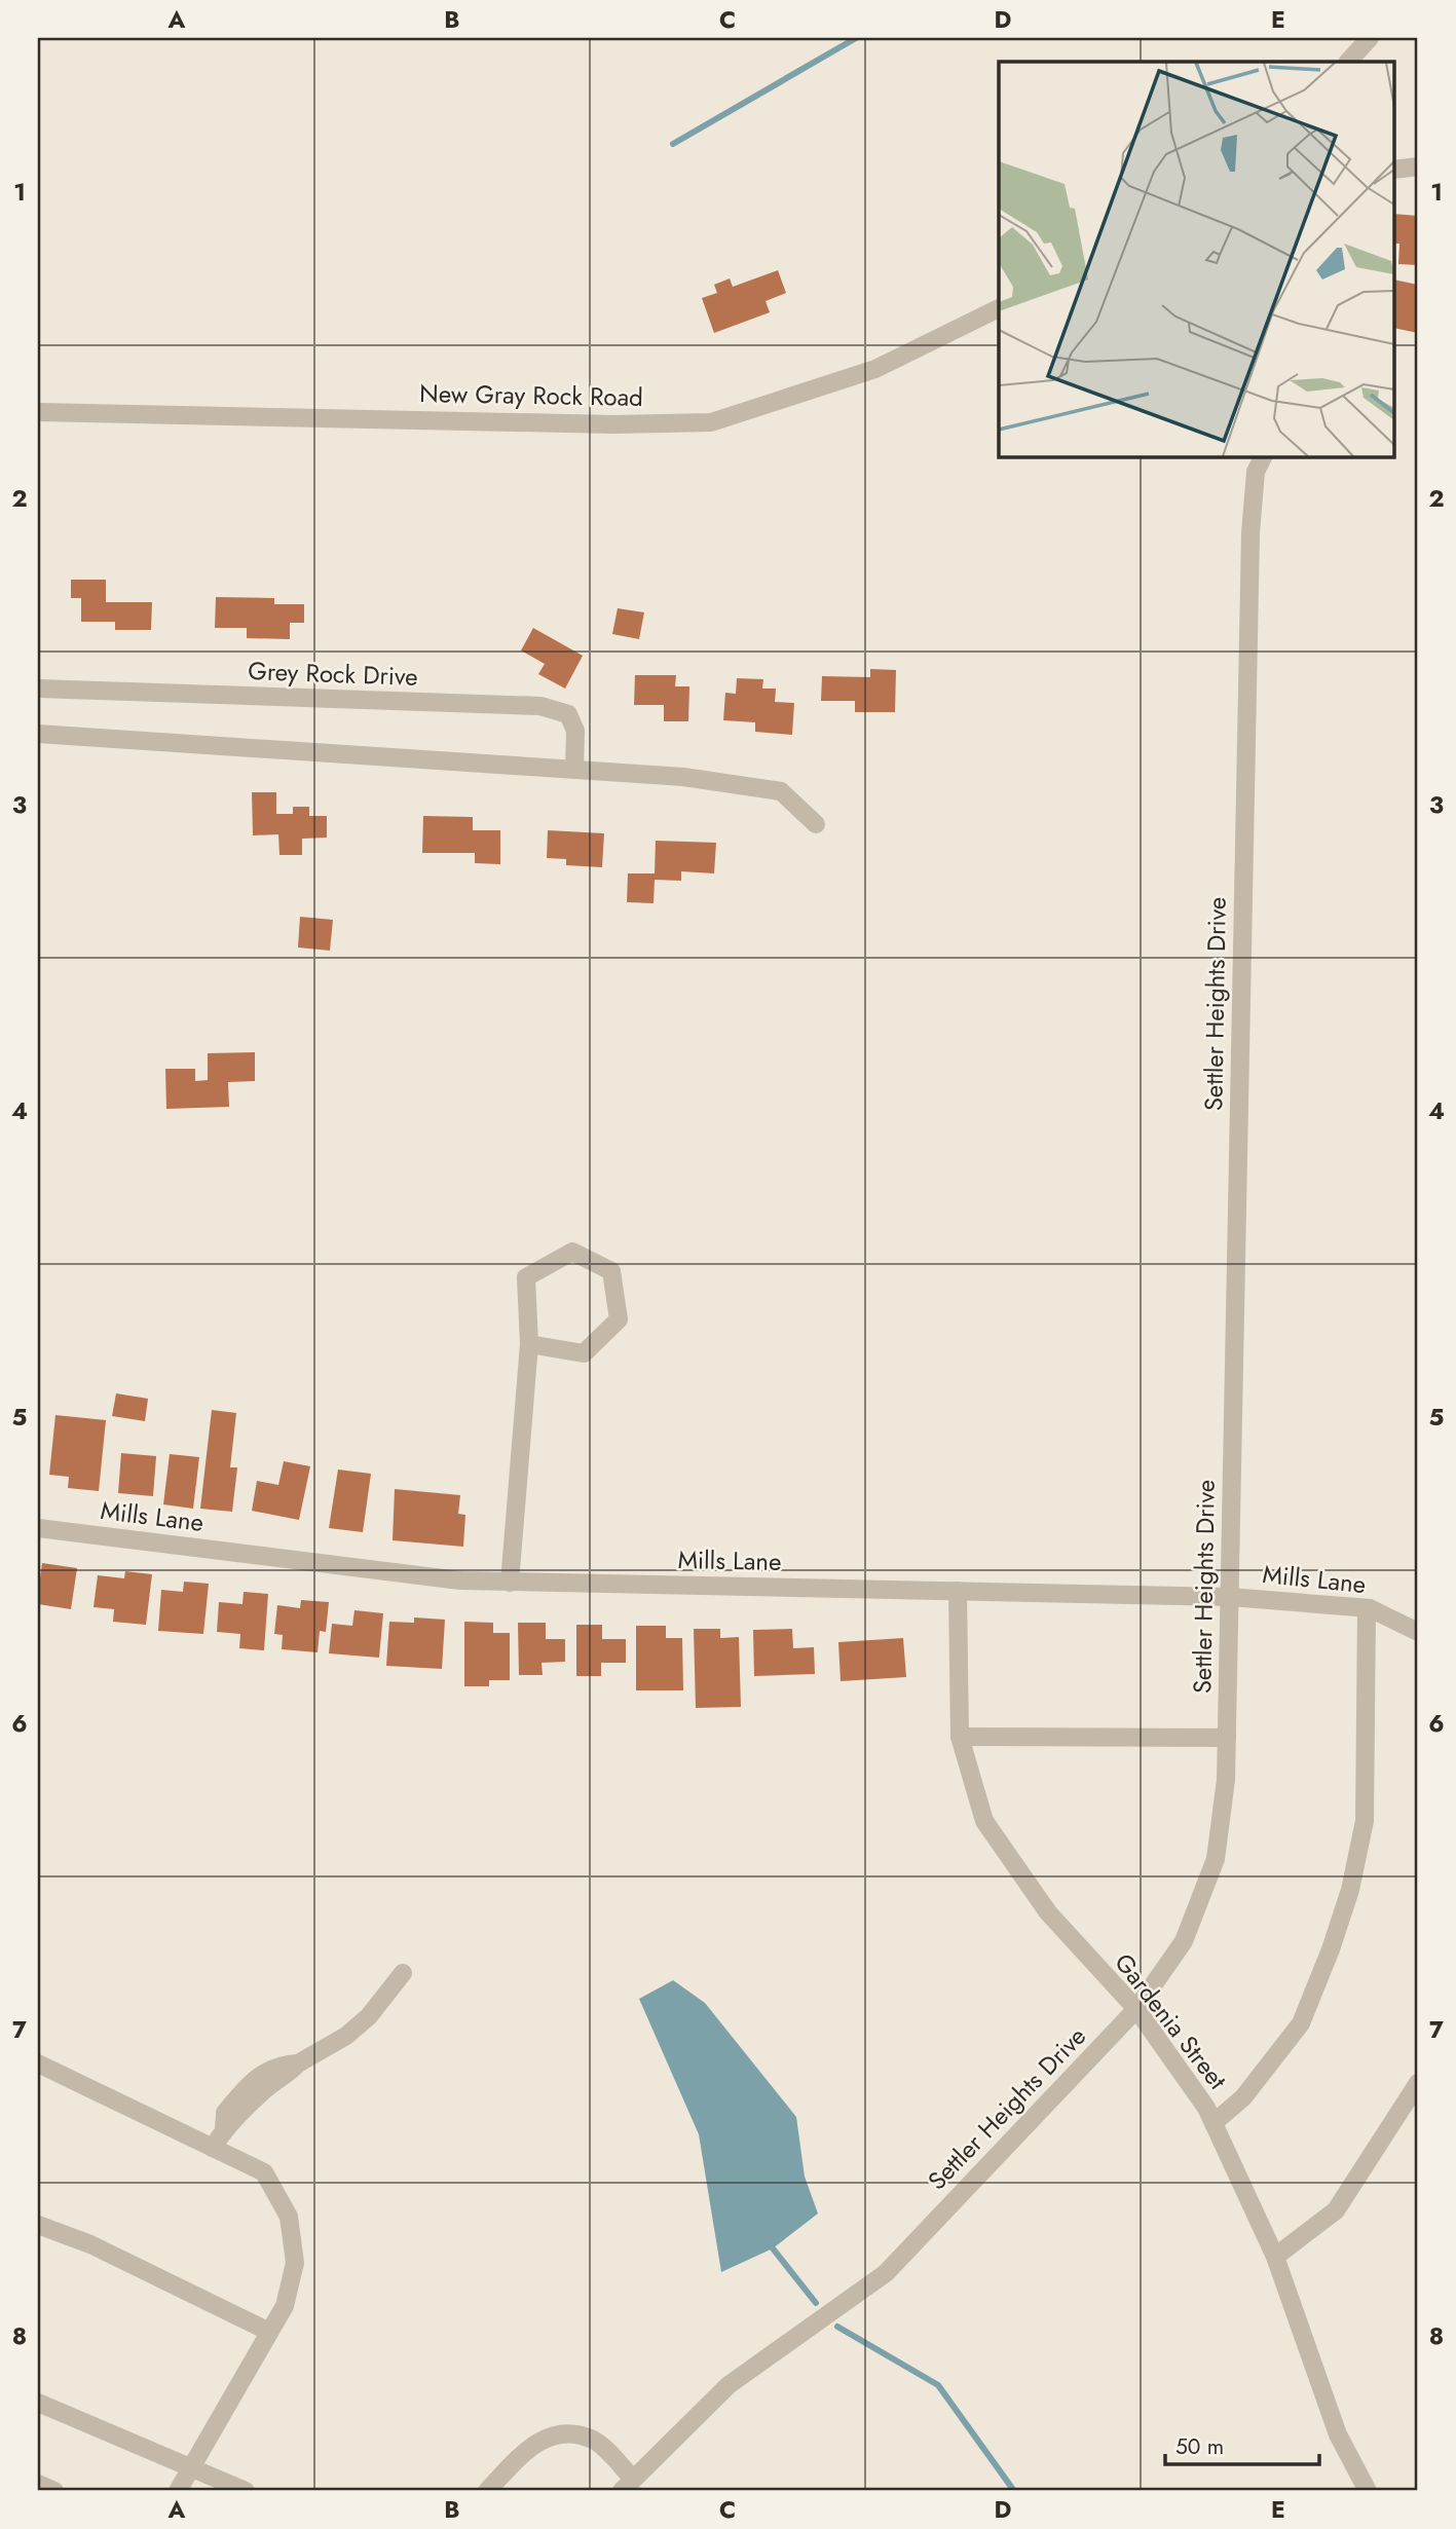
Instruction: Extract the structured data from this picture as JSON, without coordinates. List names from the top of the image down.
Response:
{
  "streets": {
    "street": [
      "New Gray Rock Road",
      "Grey Rock Drive",
      "Settler Heights Drive",
      "Mills Lane",
      "Gardenia Street"
    ]
  },
  "crossings": [
    ["Settler Heights Drive", "Mills Lane"],
    ["Settler Heights Drive", "Gardenia Street"],
    ["Mills Lane", "Gardenia Street"]
  ],
  "scale_bar": "50 m",
  "grid": {
    "columns": [
      "A",
      "B",
      "C",
      "D",
      "E"
    ],
    "rows": [
      "1",
      "2",
      "3",
      "4",
      "5",
      "6",
      "7",
      "8"
    ]
  }
}
